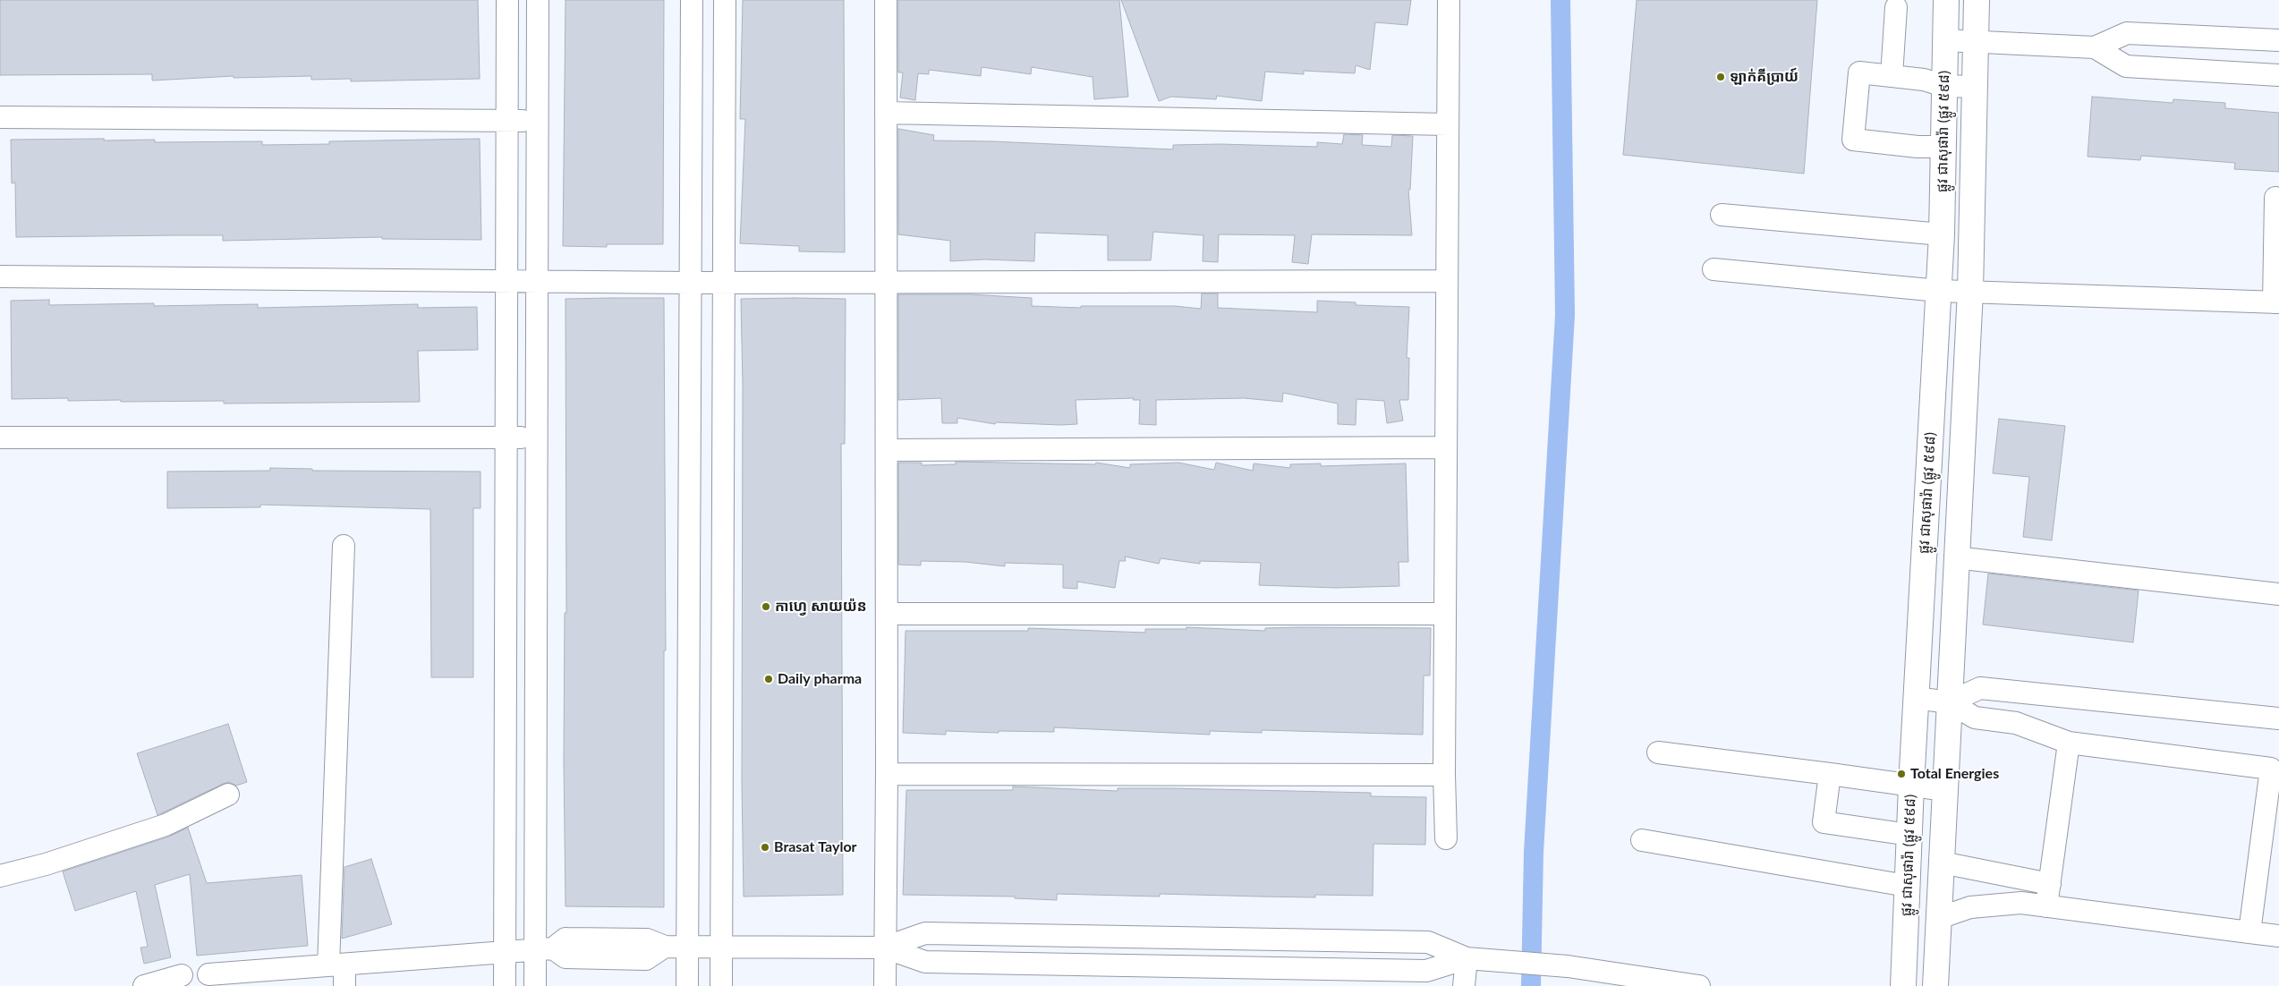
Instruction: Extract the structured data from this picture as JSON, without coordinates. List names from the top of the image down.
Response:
{
  "streets": {
    "main road": ["ផ្លូវ ជាសុផារ៉ា (ផ្លូវ ៥៩៨)"]
  },
  "places": [
    "ឡាក់គីប្រាយ៍",
    "កាហ្វេ សាយយ៉ន",
    "Daily pharma",
    "Total Energies",
    "Brasat Taylor"
  ]
}
